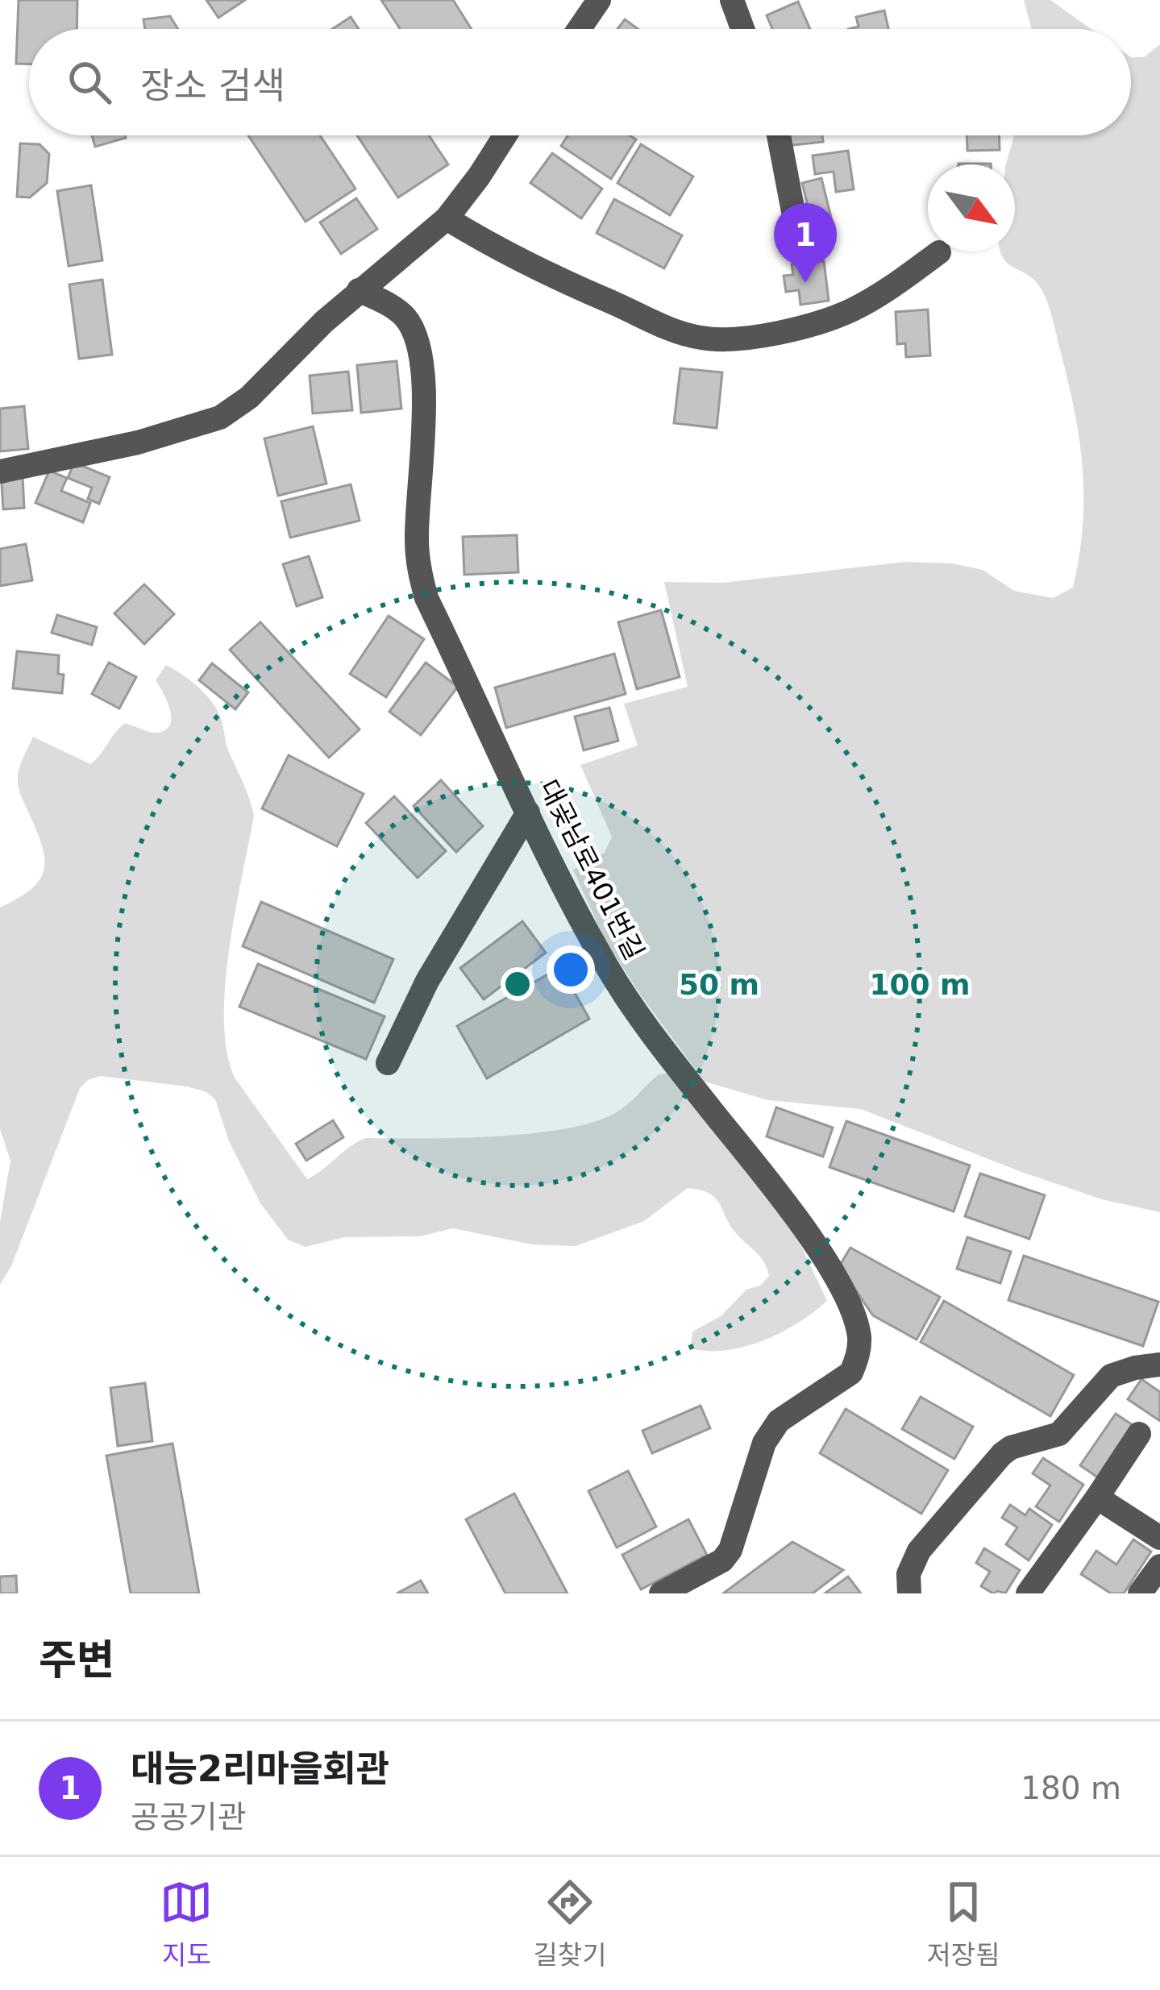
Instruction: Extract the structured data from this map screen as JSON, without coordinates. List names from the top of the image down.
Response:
{
  "streets": {
    "lane": ["대곶남로401번길"]
  },
  "north": "bottom right",
  "page": {
    "search": "장소 검색",
    "pins": "1",
    "heading": "주변",
    "list": [
      {
        "mark": "1",
        "name": "대능2리마을회관",
        "note": "공공기관",
        "value": "180 m"
      }
    ],
    "nav": ["지도", "길찾기", "저장됨"]
  },
  "rings": ["50 m", "100 m"]
}
